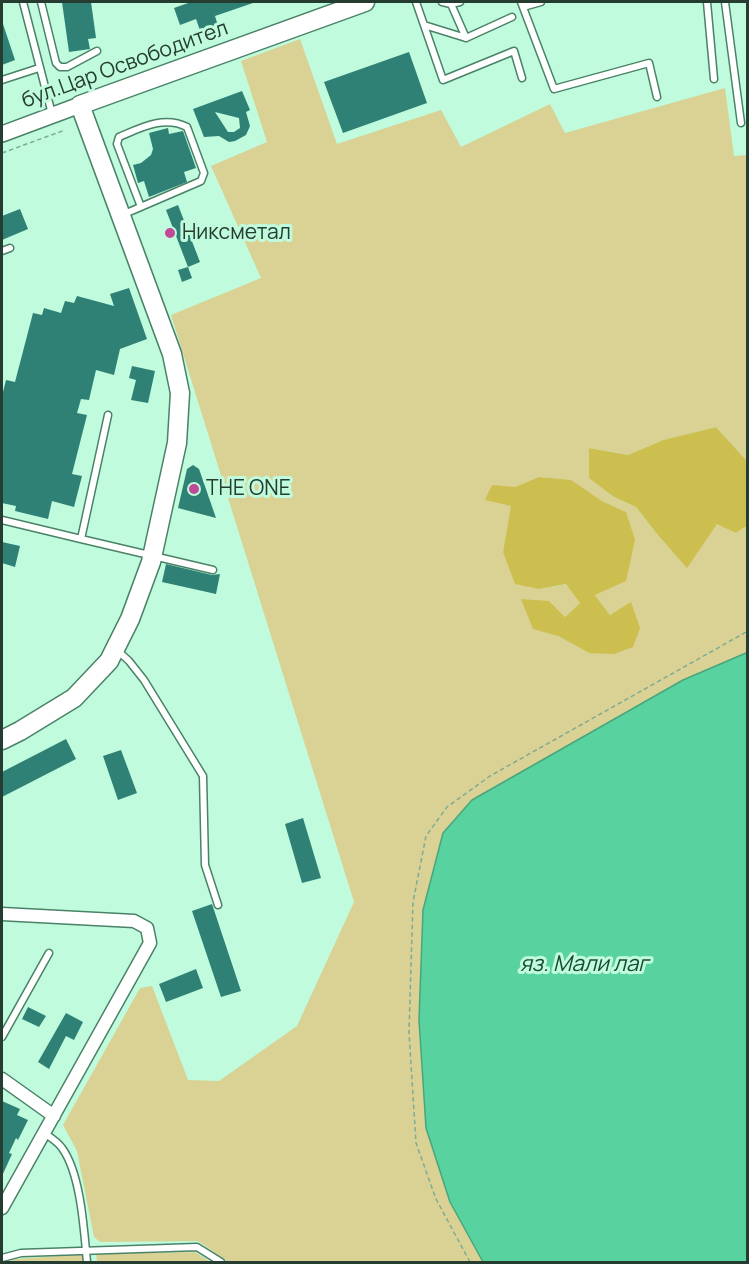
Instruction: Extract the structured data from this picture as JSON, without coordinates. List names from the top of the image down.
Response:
{
  "streets": {
    "main road": ["бул.Цар Освободител"]
  },
  "water": ["яз. Мали лаг"],
  "places": ["Никсметал", "THE ONE"]
}
